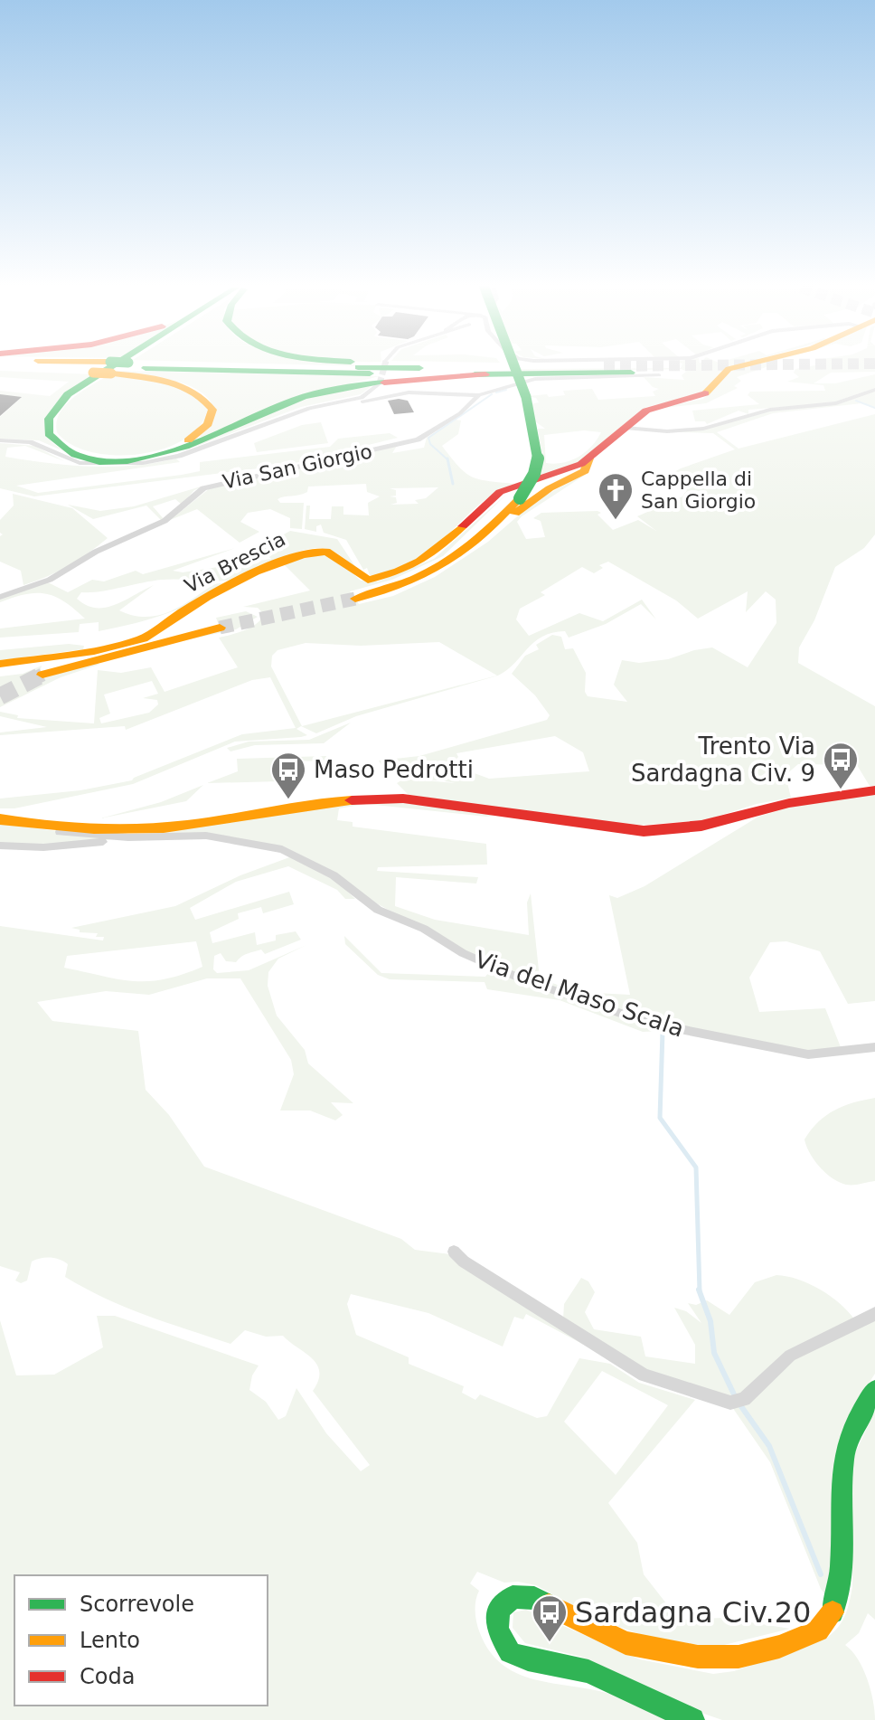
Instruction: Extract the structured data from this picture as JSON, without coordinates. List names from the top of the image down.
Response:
{
  "streets": {
    "main road": ["Via Brescia"],
    "street": ["Via San Giorgio", "Via del Maso Scala"]
  },
  "places": {
    "church": ["Cappella di San Giorgio"],
    "bus stop": ["Trento Via Sardagna Civ. 9", "Maso Pedrotti", "Sardagna Civ.20"]
  },
  "legend": ["Scorrevole", "Lento", "Coda"]
}
